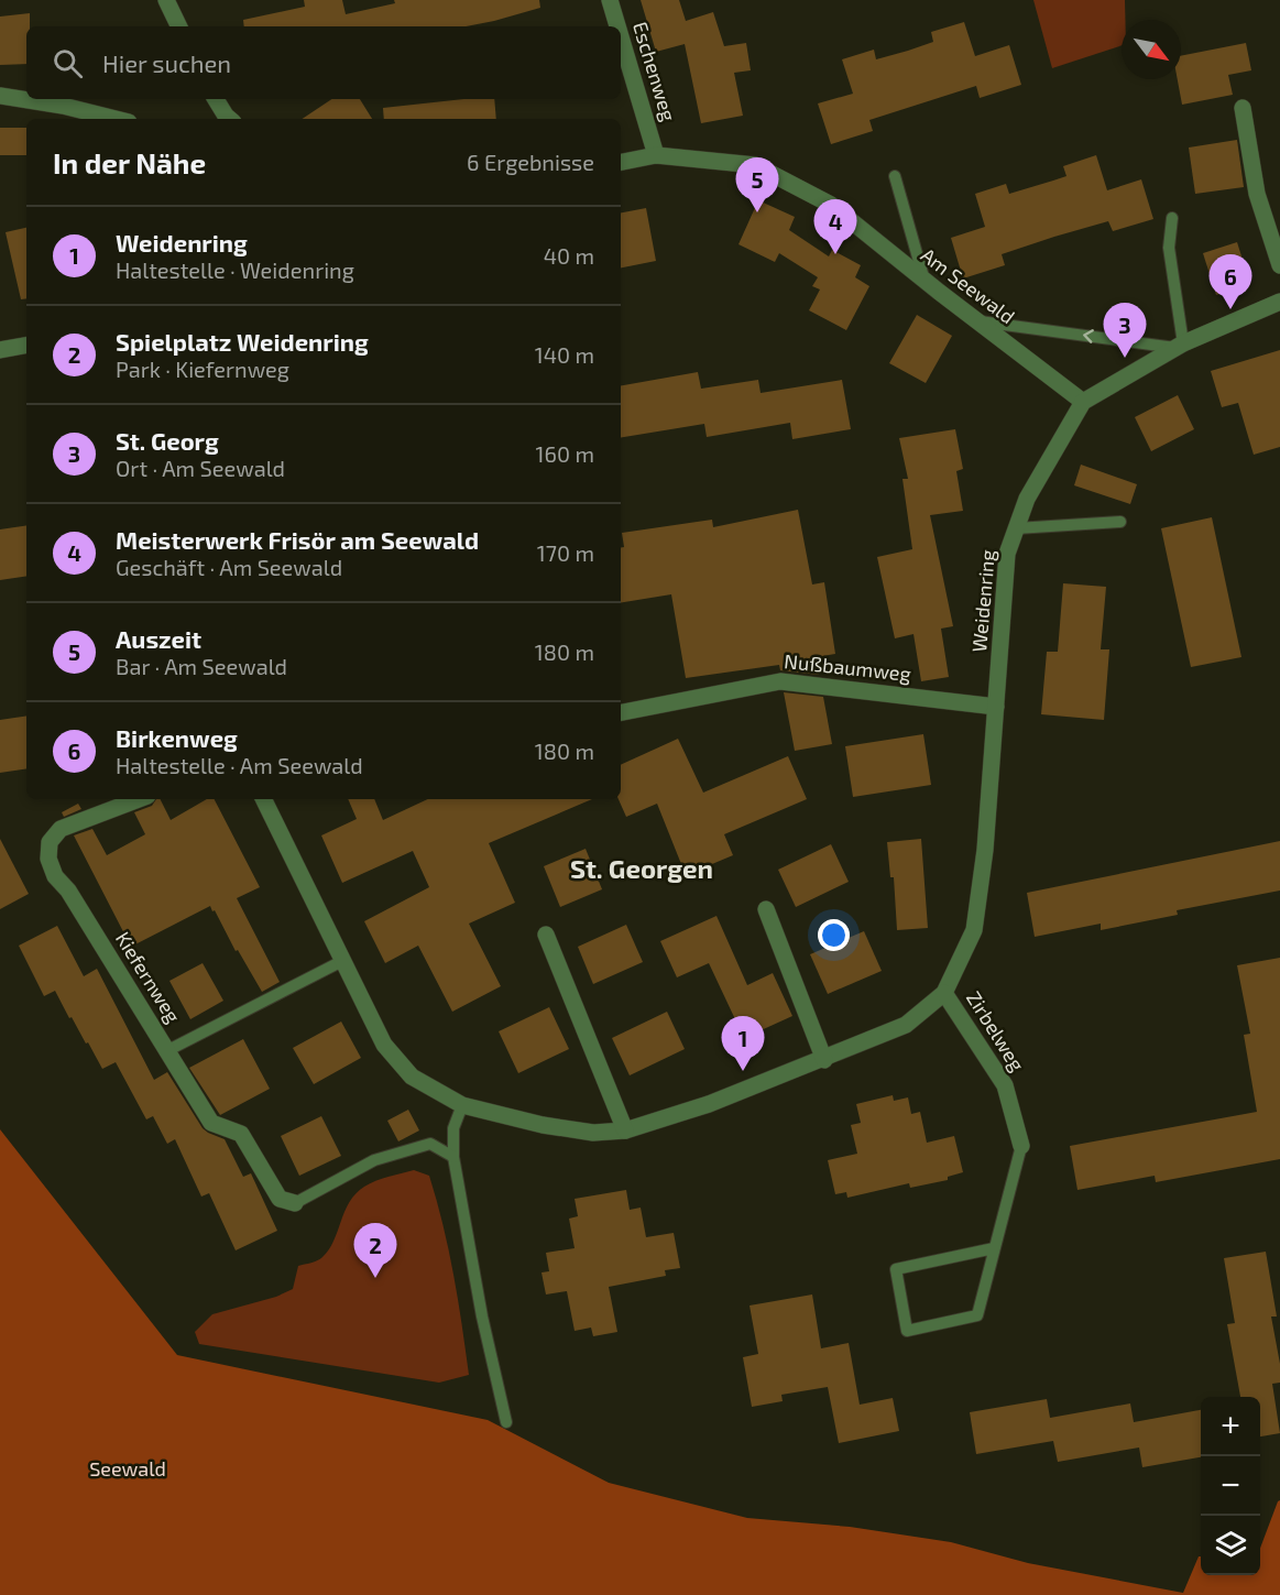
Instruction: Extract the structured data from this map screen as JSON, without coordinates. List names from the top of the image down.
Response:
{
  "streets": {
    "street": [
      "Eschenweg",
      "Am Seewald",
      "Weidenring",
      "Nußbaumweg",
      "Kiefernweg",
      "Zirbelweg"
    ]
  },
  "crossings": [
    ["Eschenweg", "Am Seewald"],
    ["Am Seewald", "Weidenring"],
    ["Weidenring", "Nußbaumweg"],
    ["Weidenring", "Zirbelweg"]
  ],
  "districts": ["St. Georgen"],
  "parks": ["Seewald"],
  "north": "bottom right",
  "page": {
    "search": "Hier suchen",
    "heading": ["In der Nähe", "6 Ergebnisse"],
    "pins": [
      "5",
      "4",
      "6",
      "3",
      "1",
      "2"
    ],
    "list": [
      {
        "mark": "1",
        "name": "Weidenring",
        "note": "Haltestelle · Weidenring",
        "value": "40 m"
      },
      {
        "mark": "2",
        "name": "Spielplatz Weidenring",
        "note": "Park · Kiefernweg",
        "value": "140 m"
      },
      {
        "mark": "3",
        "name": "St. Georg",
        "note": "Ort · Am Seewald",
        "value": "160 m"
      },
      {
        "mark": "4",
        "name": "Meisterwerk Frisör am Seewald",
        "note": "Geschäft · Am Seewald",
        "value": "170 m"
      },
      {
        "mark": "5",
        "name": "Auszeit",
        "note": "Bar · Am Seewald",
        "value": "180 m"
      },
      {
        "mark": "6",
        "name": "Birkenweg",
        "note": "Haltestelle · Am Seewald",
        "value": "180 m"
      }
    ],
    "map_buttons": ["+", "−"]
  }
}
